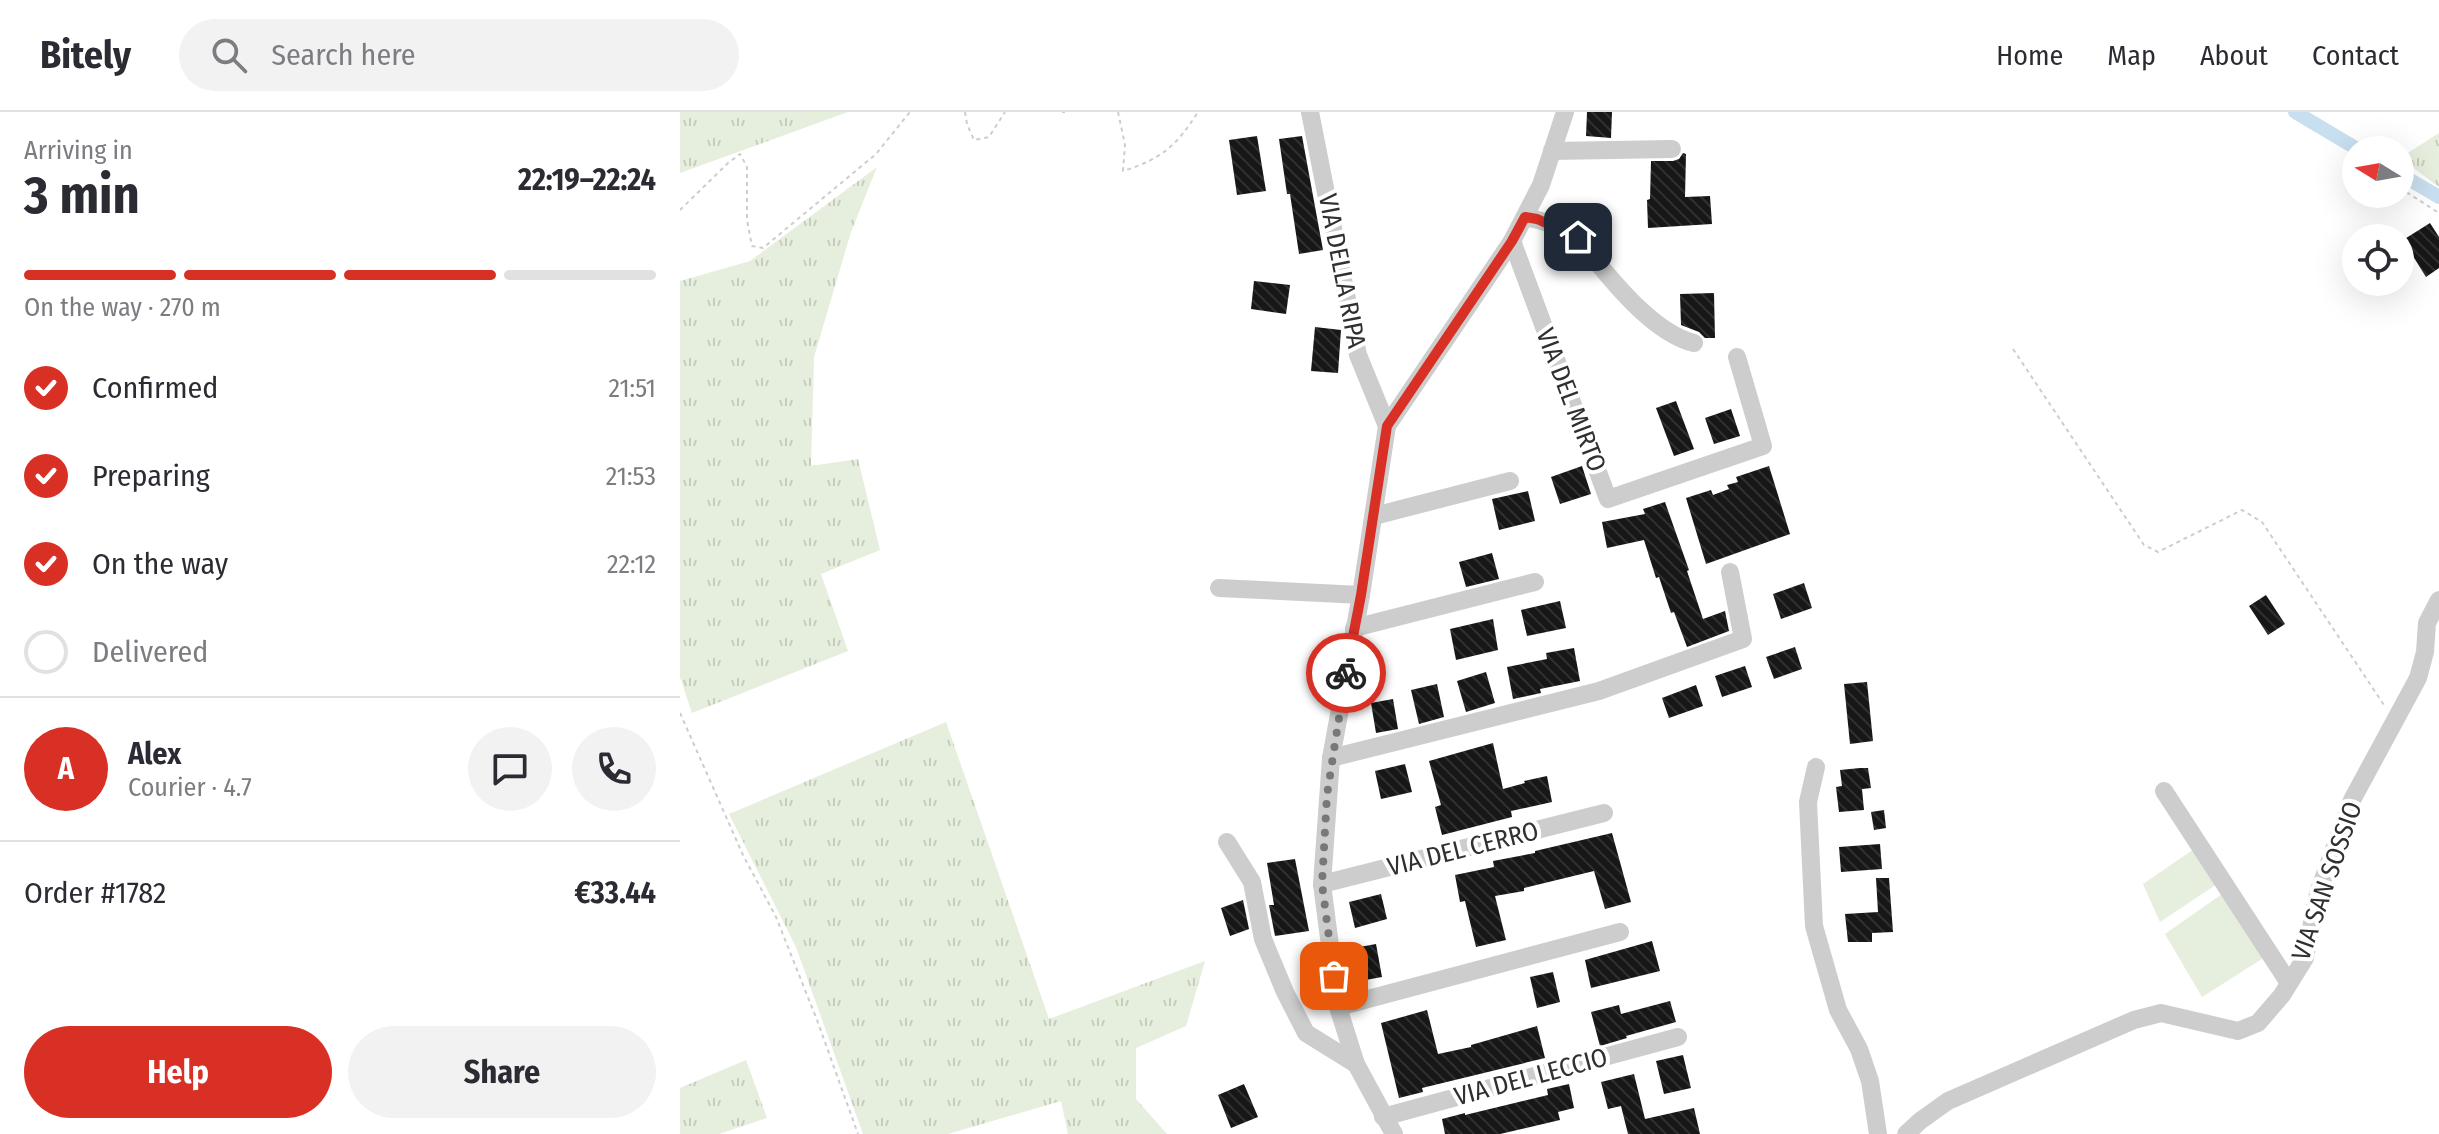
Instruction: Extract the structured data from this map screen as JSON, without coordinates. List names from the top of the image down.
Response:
{
  "streets": {
    "street": [
      "VIA DELLA RIPA",
      "VIA DEL MIRTO",
      "VIA DEL CERRO",
      "VIA SAN SOSSIO",
      "VIA DEL LECCIO"
    ]
  },
  "north": "left",
  "page": {
    "header": "Bitely",
    "search": "Search here",
    "nav": [
      "Home",
      "Map",
      "About",
      "Contact"
    ],
    "heading": ["3 min", "Arriving in", "22:19–22:24"],
    "panel": [
      "Alex",
      "Courier · 4.7",
      "Order #1782",
      "€33.44"
    ],
    "bar": "On the way · 270 m",
    "list": [
      ["Confirmed", "21:51"],
      ["Preparing", "21:53"],
      ["On the way", "22:12"],
      "Delivered"
    ],
    "round": "A",
    "buttons": ["Help", "Share"]
  }
}
